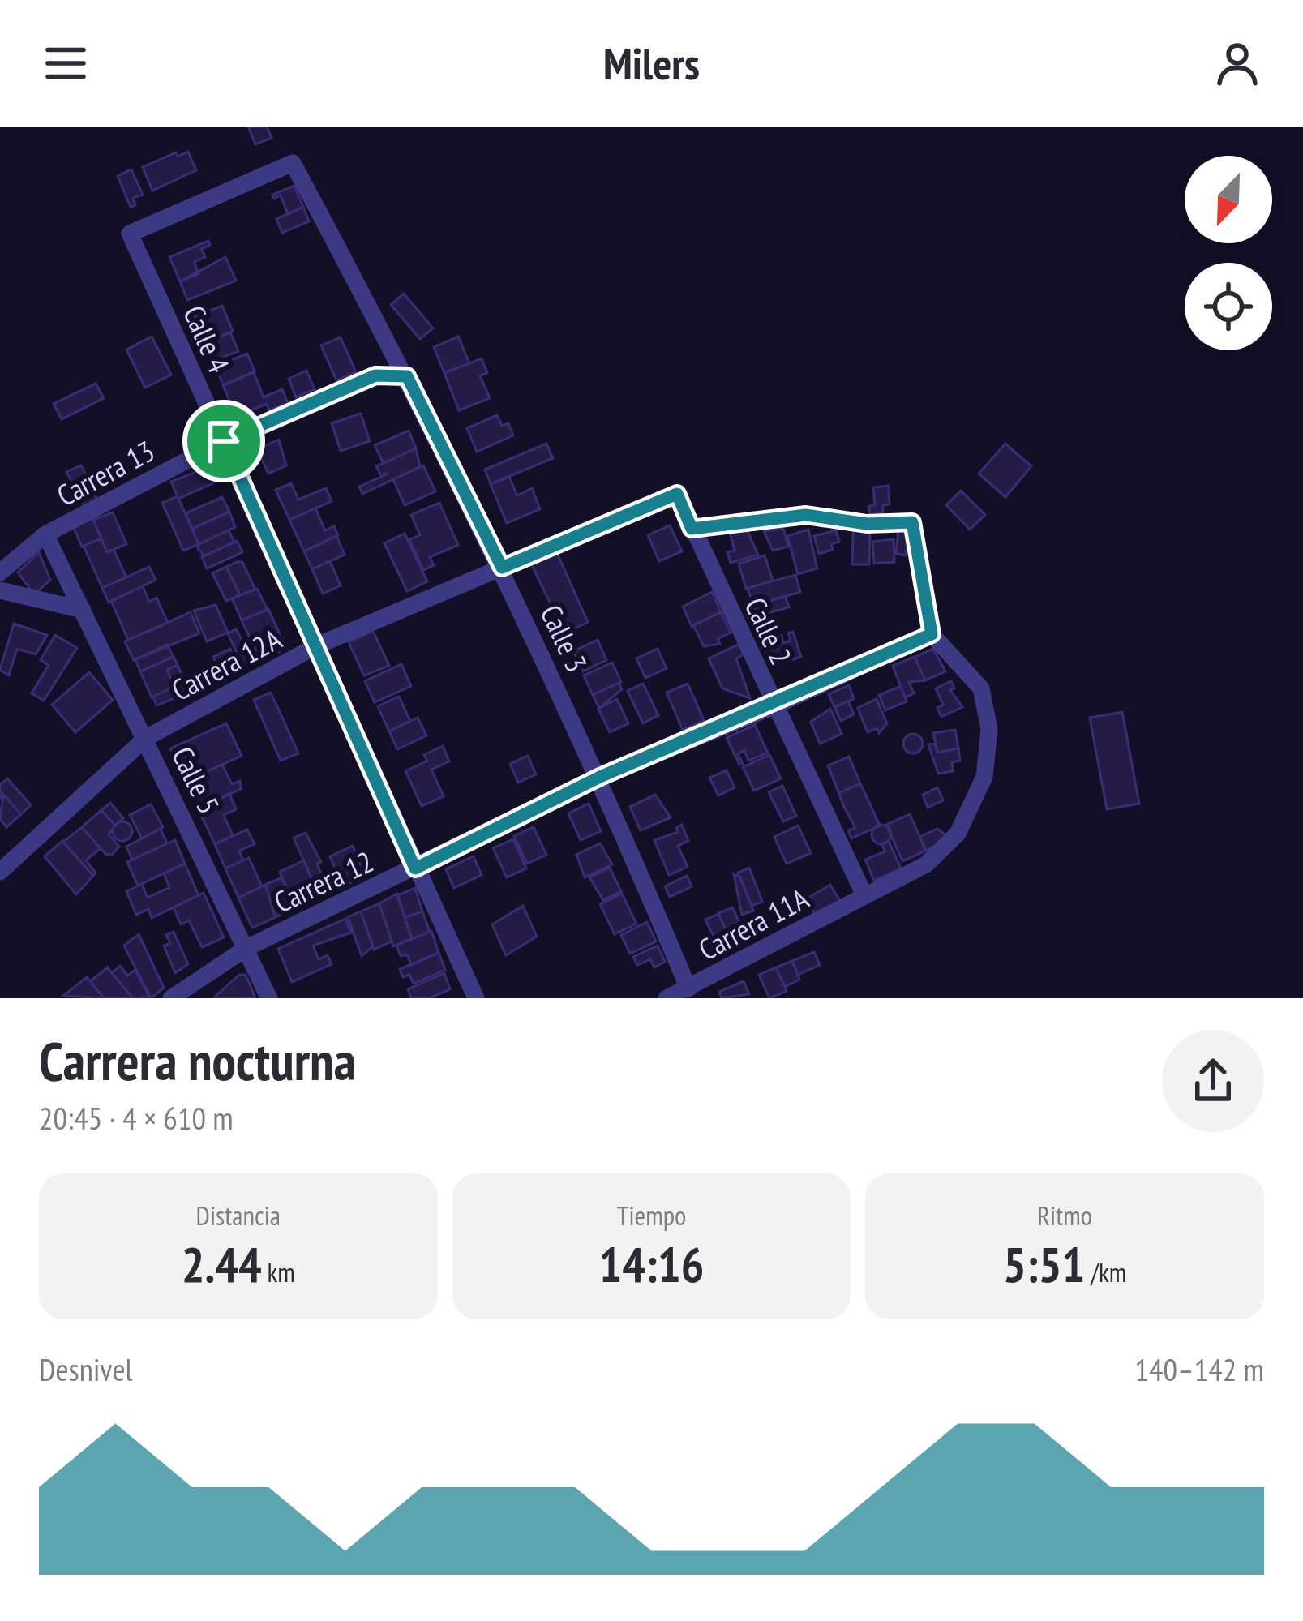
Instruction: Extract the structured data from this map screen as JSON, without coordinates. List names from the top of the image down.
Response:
{
  "streets": {
    "street": [
      "Calle 4",
      "Carrera 13",
      "Calle 2",
      "Calle 3",
      "Carrera 12A",
      "Calle 5",
      "Carrera 12",
      "Carrera 11A"
    ]
  },
  "crossings": [
    ["Calle 4", "Carrera 13"],
    ["Calle 4", "Calle 3"],
    ["Calle 4", "Carrera 12A"],
    ["Calle 4", "Carrera 12"],
    ["Carrera 13", "Calle 3"],
    ["Carrera 13", "Calle 5"],
    ["Calle 2", "Carrera 12A"],
    ["Calle 2", "Carrera 12"],
    ["Calle 2", "Carrera 11A"],
    ["Calle 3", "Carrera 12A"],
    ["Calle 3", "Carrera 12"],
    ["Calle 3", "Carrera 11A"],
    ["Carrera 12A", "Calle 5"],
    ["Calle 5", "Carrera 12"],
    ["Carrera 12", "Carrera 11A"]
  ],
  "north": "bottom left",
  "page": {
    "header": "Milers",
    "heading": ["Carrera nocturna", "20:45 · 4 × 610 m"],
    "stats": [
      ["Distancia", "2.44 km"],
      ["Tiempo", "14:16"],
      ["Ritmo", "5:51 /km"]
    ],
    "chart": ["Desnivel", "140–142 m"]
  }
}
